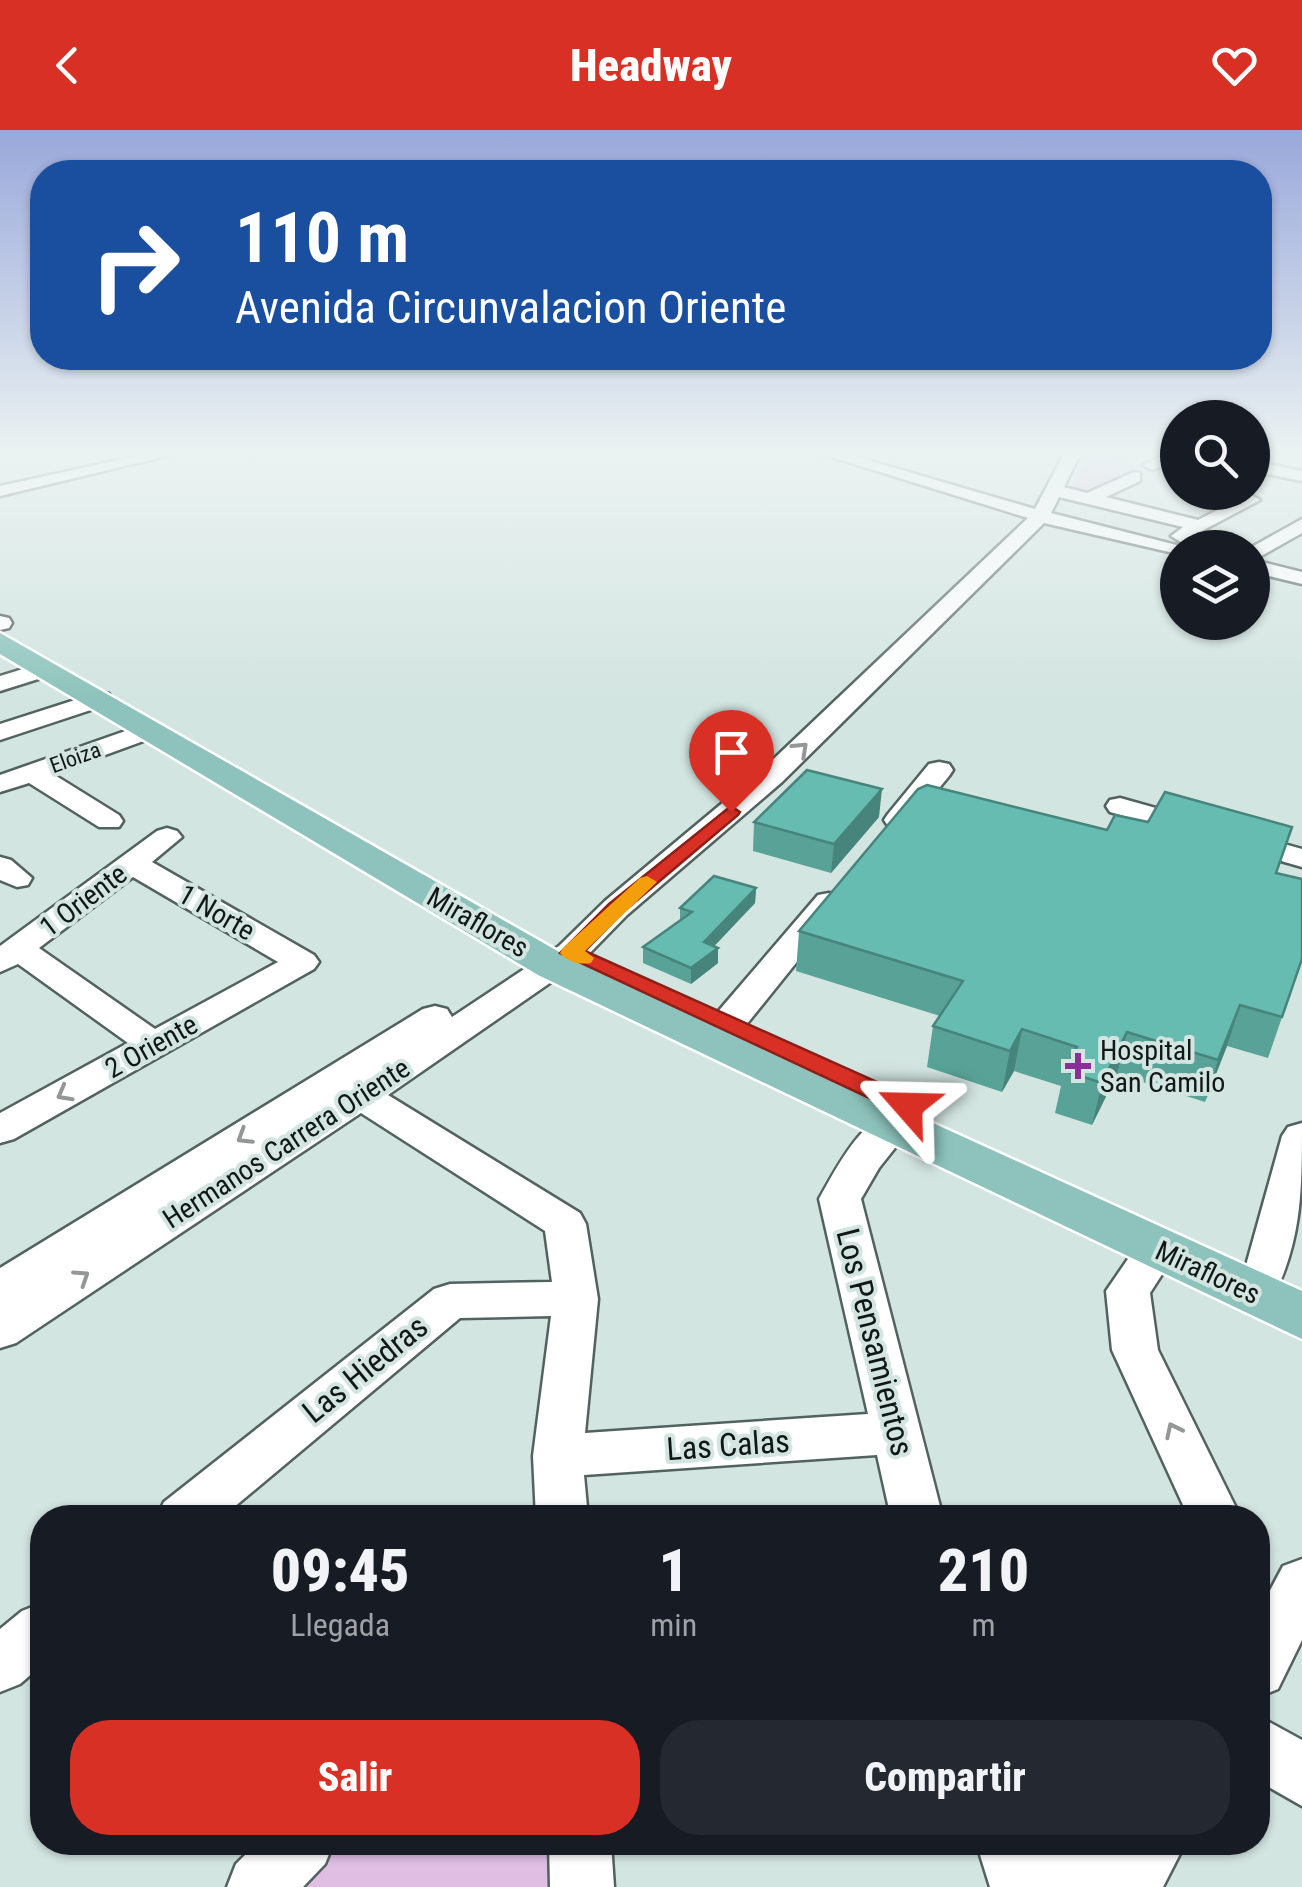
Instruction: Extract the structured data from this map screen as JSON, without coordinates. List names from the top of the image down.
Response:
{
  "streets": {
    "main road": ["Miraflores"],
    "street": [
      "Eloiza",
      "1 Oriente",
      "1 Norte",
      "2 Oriente",
      "Hermanos Carrera Oriente",
      "Los Pensamientos",
      "Las Hiedras",
      "Las Calas"
    ]
  },
  "crossings": [
    ["Eloiza", "Miraflores"],
    ["1 Oriente", "1 Norte"],
    ["1 Norte", "2 Oriente"],
    ["Miraflores", "Hermanos Carrera Oriente"],
    ["Miraflores", "Los Pensamientos"],
    ["Los Pensamientos", "Las Calas"]
  ],
  "one_way": ["2 Oriente"],
  "places": {
    "health": ["Hospital San Camilo"]
  },
  "page": {
    "header": "Headway",
    "turn": ["110 m", "Avenida Circunvalacion Oriente"],
    "eta": [
      "09:45",
      "Llegada",
      "1",
      "min",
      "210",
      "m"
    ],
    "buttons": ["Salir", "Compartir"]
  }
}
